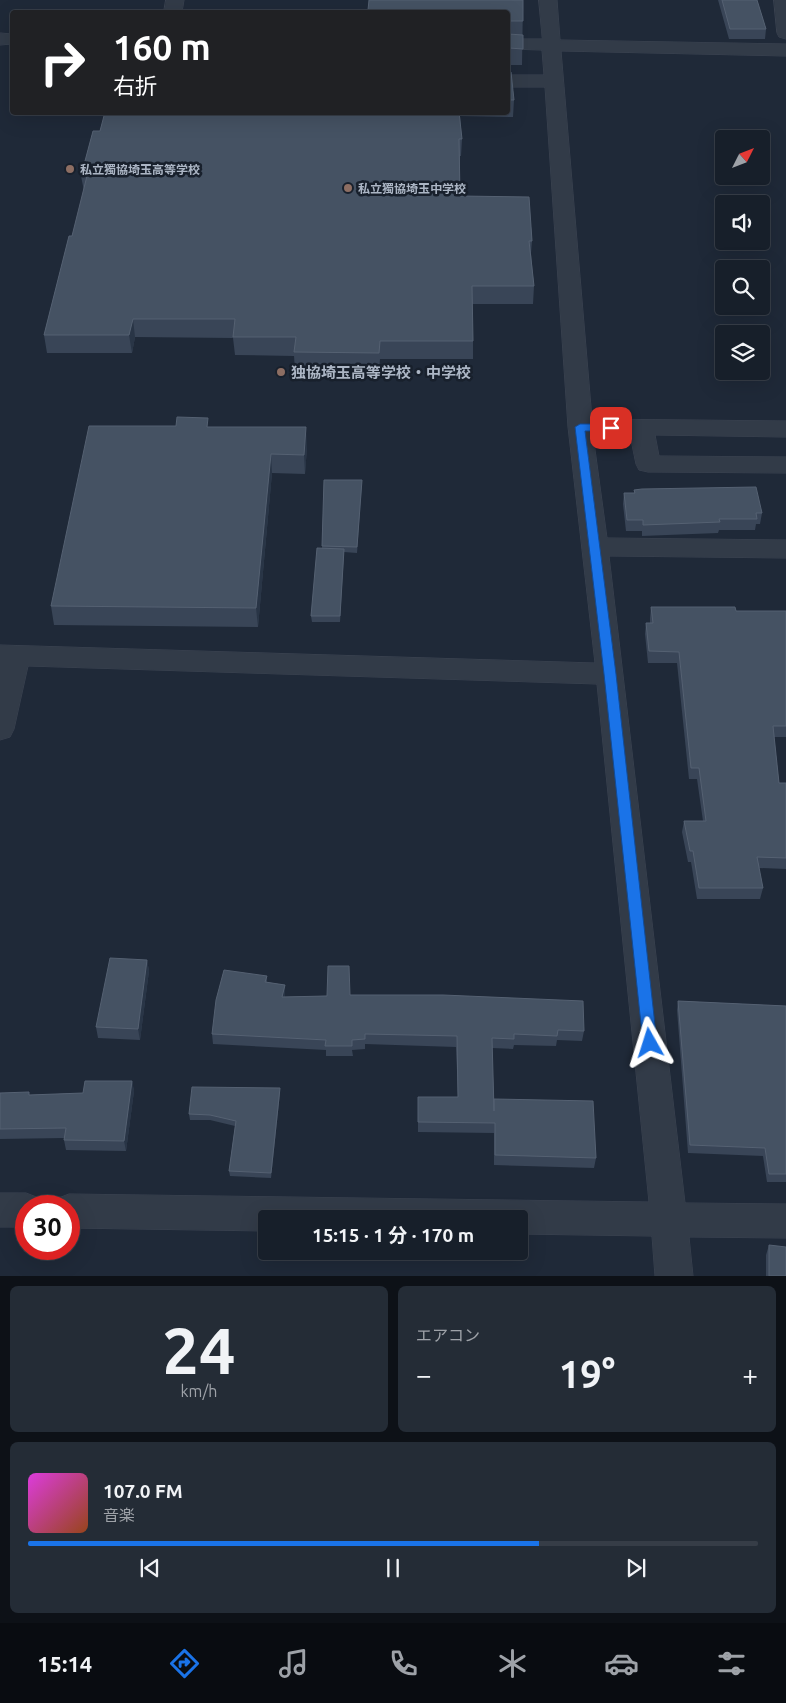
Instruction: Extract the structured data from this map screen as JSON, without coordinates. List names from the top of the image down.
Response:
{
  "places": ["私立獨協埼玉高等学校", "私立獨協埼玉中学校", "独協埼玉高等学校・中学校"],
  "north": "top right",
  "page": {
    "turn": ["160 m", "右折"],
    "limit": "30",
    "trip": "15:15 · 1 分 · 170 m",
    "tile": [
      ["24", "km/h"],
      "エアコン"
    ],
    "heat": ["−", "19°", "+"],
    "song": ["107.0 FM", "音楽"],
    "tabs": "15:14"
  }
}
